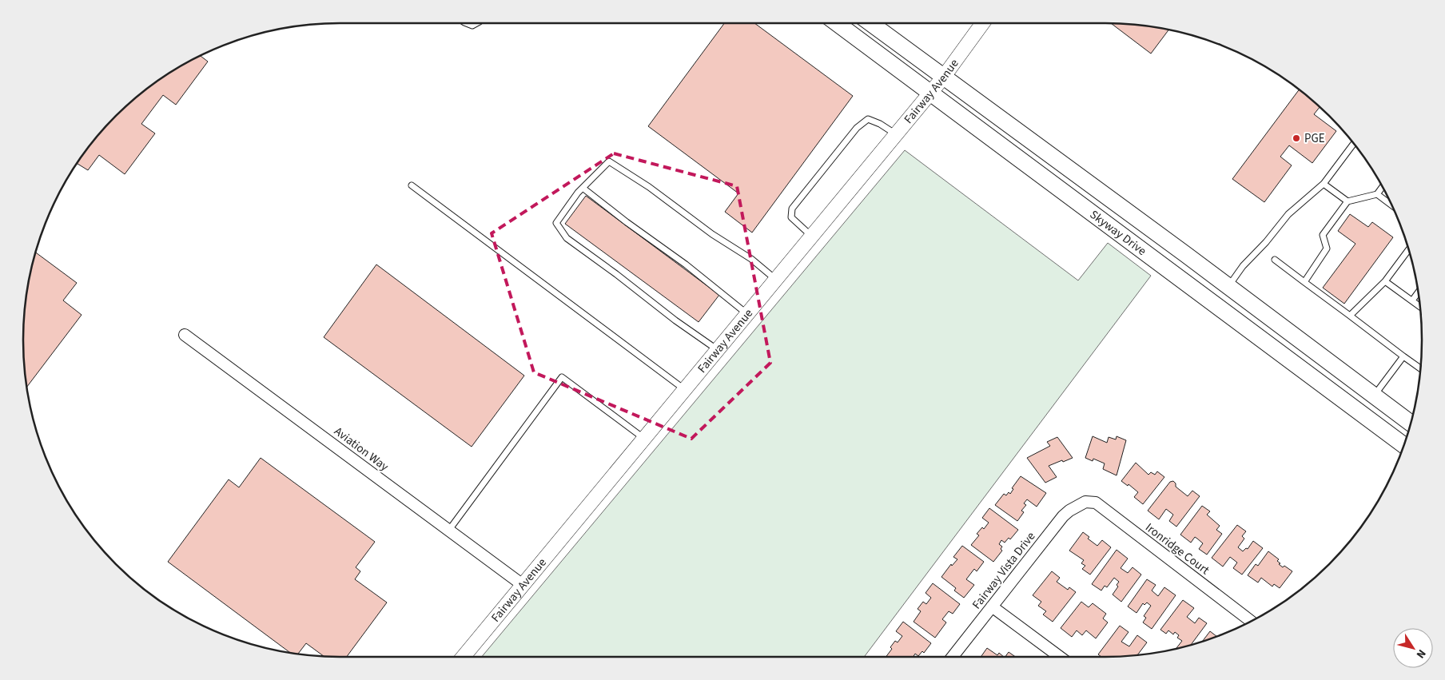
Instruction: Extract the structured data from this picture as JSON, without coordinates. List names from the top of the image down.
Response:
{
  "streets": {
    "main road": ["Skyway Drive"],
    "street": [
      "Fairway Avenue",
      "Aviation Way",
      "Ironridge Court",
      "Fairway Vista Drive"
    ]
  },
  "crossings": [
    ["Fairway Avenue", "Skyway Drive"],
    ["Fairway Avenue", "Aviation Way"],
    ["Ironridge Court", "Fairway Vista Drive"]
  ],
  "places": ["PGE"],
  "north": "bottom right"
}
